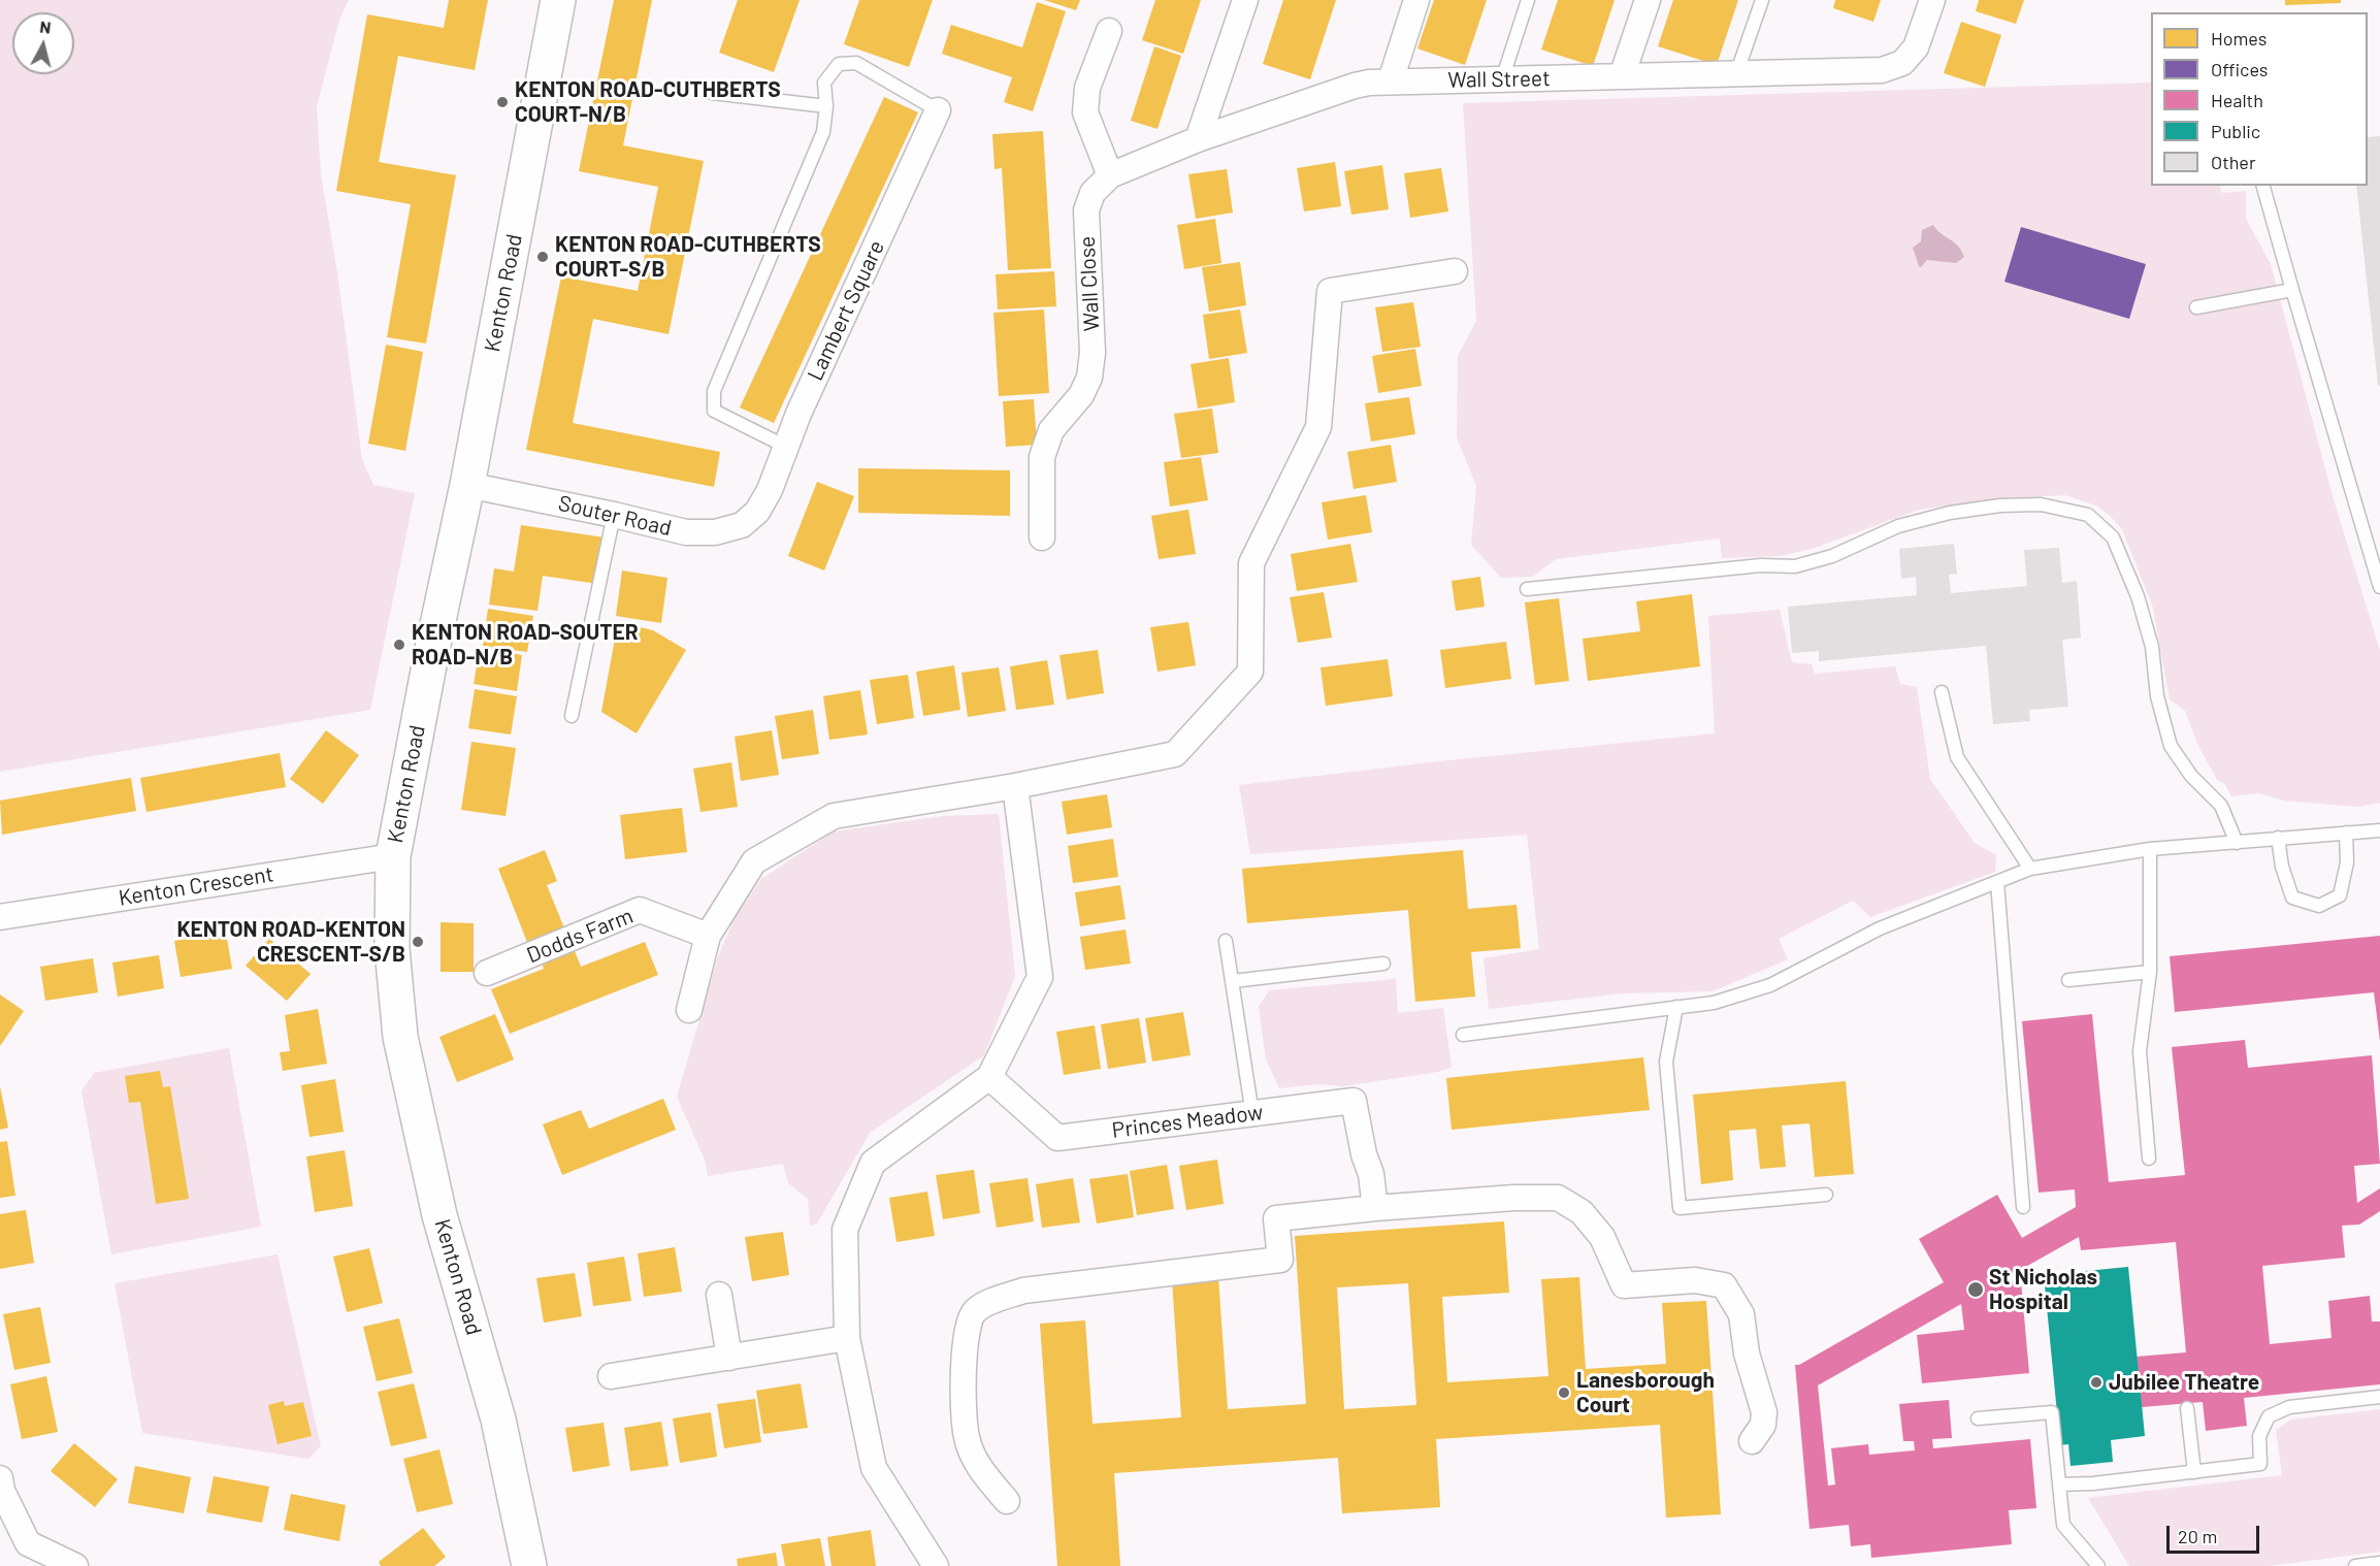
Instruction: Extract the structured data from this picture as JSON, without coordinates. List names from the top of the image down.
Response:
{
  "streets": {
    "street": [
      "Wall Street",
      "Wall Close",
      "Kenton Road",
      "Lambert Square",
      "Souter Road",
      "Kenton Crescent",
      "Dodds Farm",
      "Princes Meadow"
    ]
  },
  "crossings": [
    ["Wall Street", "Wall Close"],
    ["Kenton Road", "Souter Road"],
    ["Kenton Road", "Kenton Crescent"],
    ["Lambert Square", "Souter Road"]
  ],
  "places": [
    "KENTON ROAD-CUTHBERTS COURT-N/B",
    "KENTON ROAD-CUTHBERTS COURT-S/B",
    "KENTON ROAD-SOUTER ROAD-N/B",
    "KENTON ROAD-KENTON CRESCENT-S/B",
    "St Nicholas Hospital",
    "Jubilee Theatre",
    "Lanesborough Court"
  ],
  "legend": [
    "Homes",
    "Offices",
    "Health",
    "Public",
    "Other"
  ],
  "scale_bar": "20 m",
  "north": "top"
}
